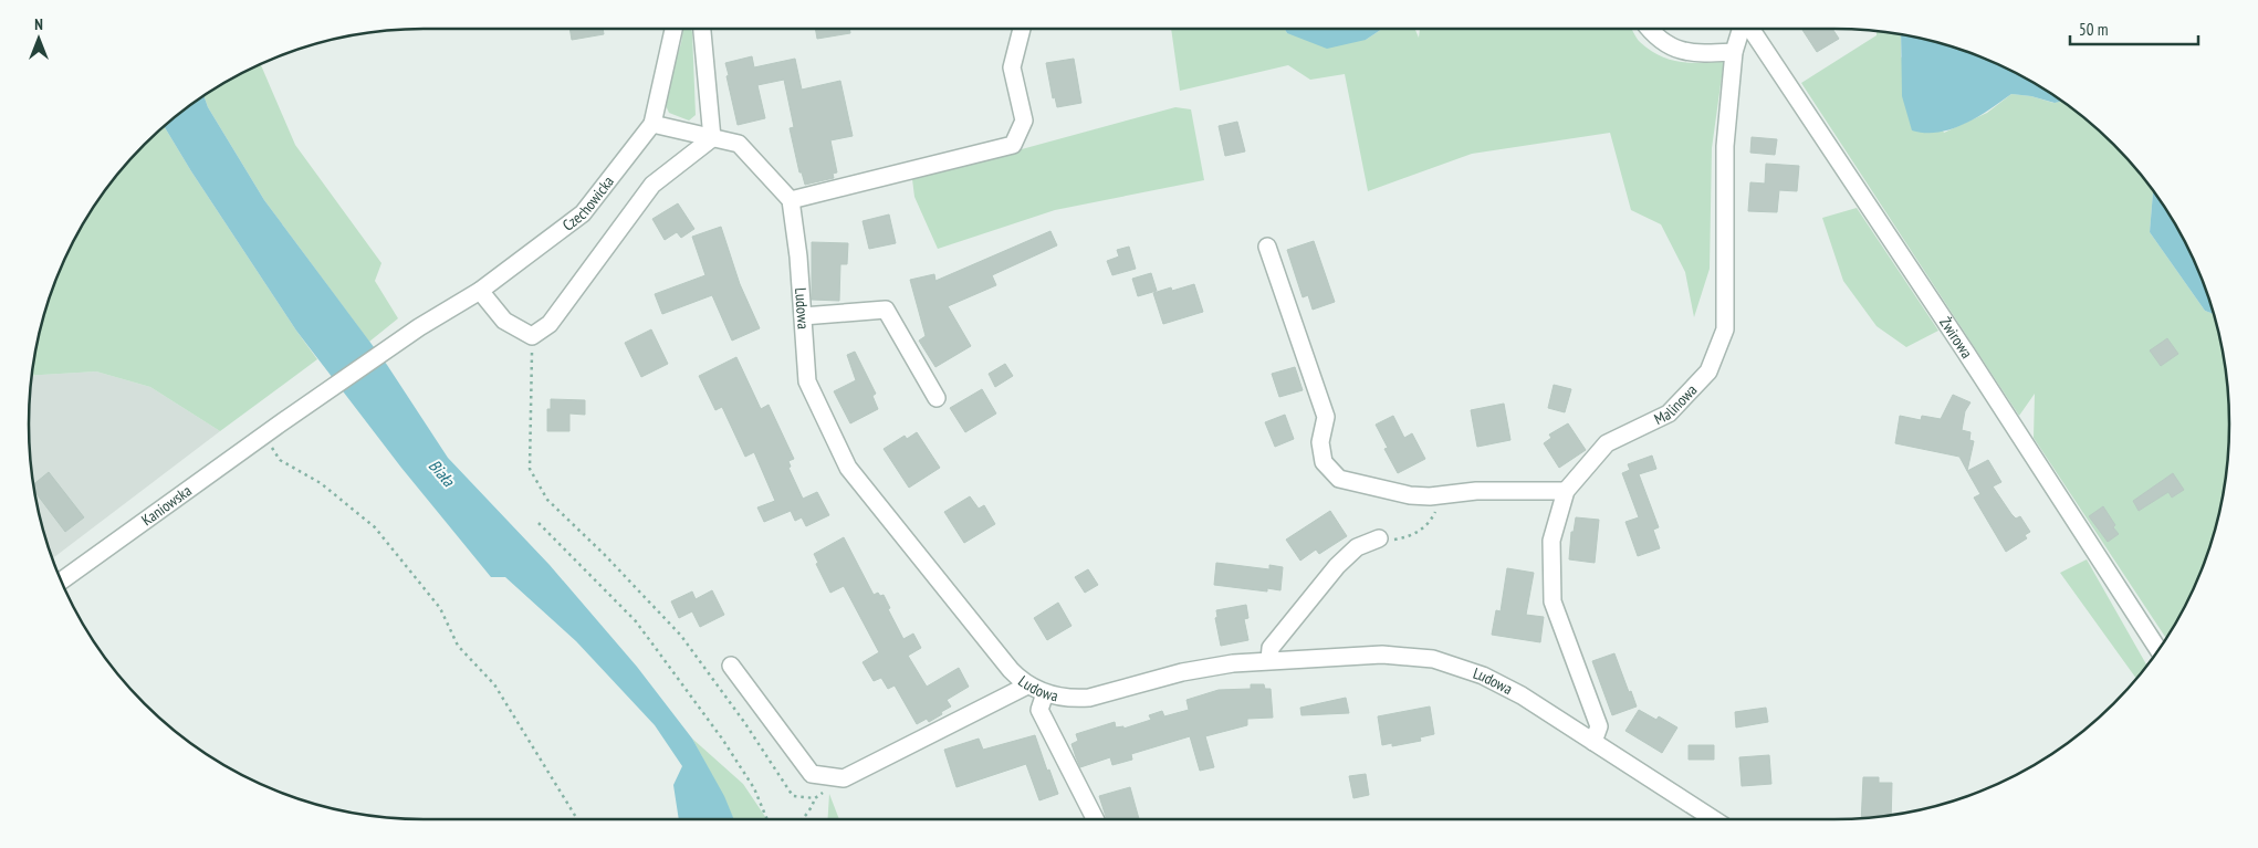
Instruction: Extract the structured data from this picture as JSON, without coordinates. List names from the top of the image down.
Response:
{
  "streets": {
    "street": [
      "Czechowicka",
      "Ludowa",
      "Żwirowa",
      "Malinowa",
      "Kaniowska"
    ]
  },
  "crossings": [
    ["Czechowicka", "Kaniowska"],
    ["Ludowa", "Malinowa"]
  ],
  "water": ["Biała"],
  "scale_bar": "50 m",
  "north": "top"
}
